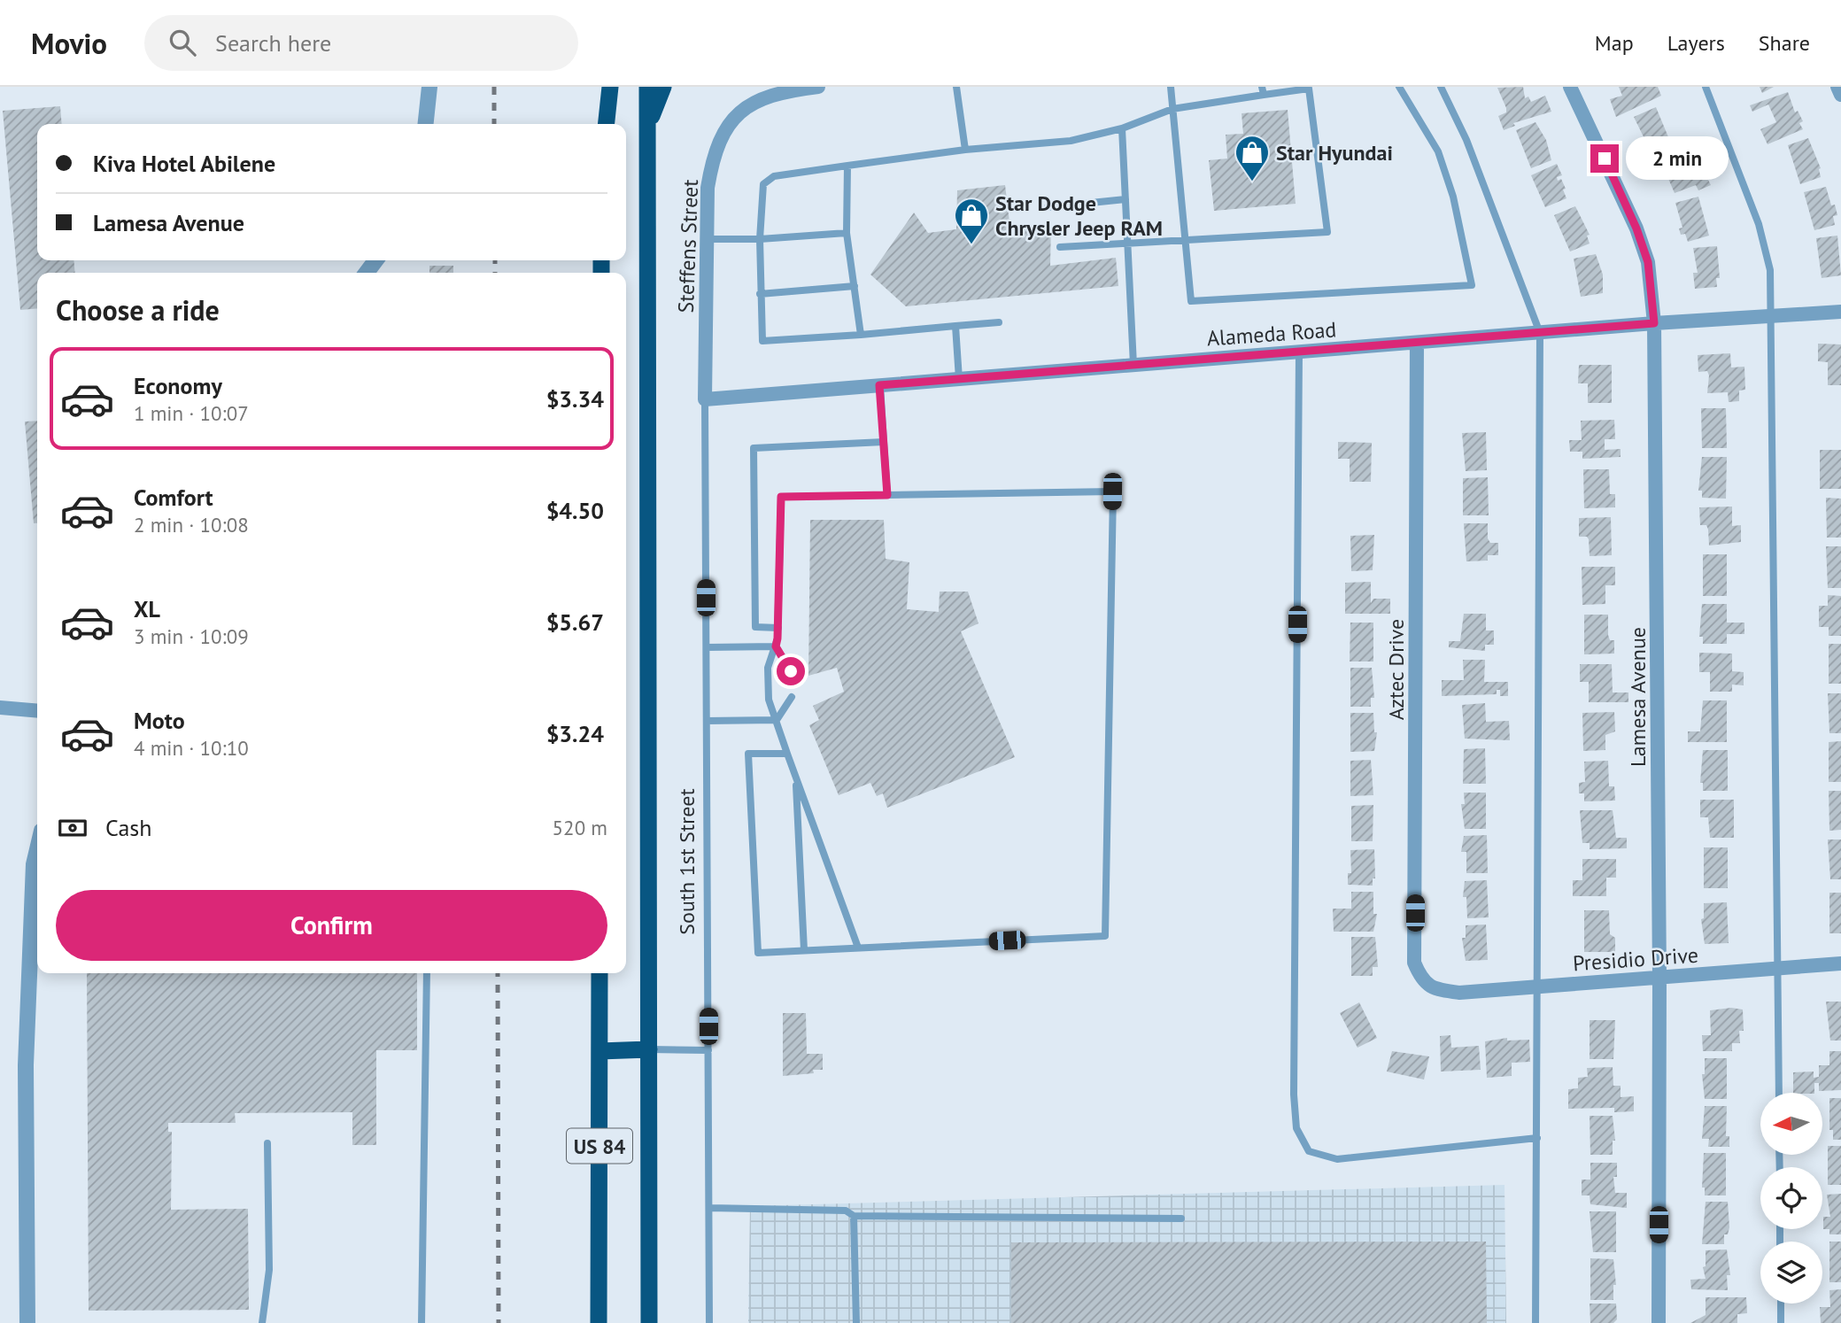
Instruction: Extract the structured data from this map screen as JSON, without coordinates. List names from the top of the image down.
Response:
{
  "streets": {
    "highway": ["South 1st Street", "US 84"],
    "street": [
      "Steffens Street",
      "Alameda Road",
      "Aztec Drive",
      "Lamesa Avenue",
      "Presidio Drive"
    ]
  },
  "crossings": [
    ["Steffens Street", "Alameda Road"],
    ["Steffens Street", "South 1st Street"],
    ["Alameda Road", "Aztec Drive"],
    ["Alameda Road", "Lamesa Avenue"],
    ["Alameda Road", "South 1st Street"],
    ["Aztec Drive", "Presidio Drive"],
    ["Lamesa Avenue", "Presidio Drive"],
    ["South 1st Street", "US 84"]
  ],
  "places": {
    "shop": ["Star Hyundai", "Star Dodge Chrysler Jeep RAM"]
  },
  "north": "left",
  "page": {
    "header": "Movio",
    "search": "Search here",
    "nav": ["Map", "Layers", "Share"],
    "banner": ["Kiva Hotel Abilene", "Lamesa Avenue"],
    "bubble": "2 min",
    "heading": "Choose a ride",
    "list": [
      {
        "name": "Economy",
        "note": "1 min · 10:07",
        "value": "$3.34"
      },
      {
        "name": "Comfort",
        "note": "2 min · 10:08",
        "value": "$4.50"
      },
      {
        "name": "XL",
        "note": "3 min · 10:09",
        "value": "$5.67"
      },
      {
        "name": "Moto",
        "note": "4 min · 10:10",
        "value": "$3.24"
      }
    ],
    "pay": ["Cash", "520 m"],
    "buttons": "Confirm"
  }
}
